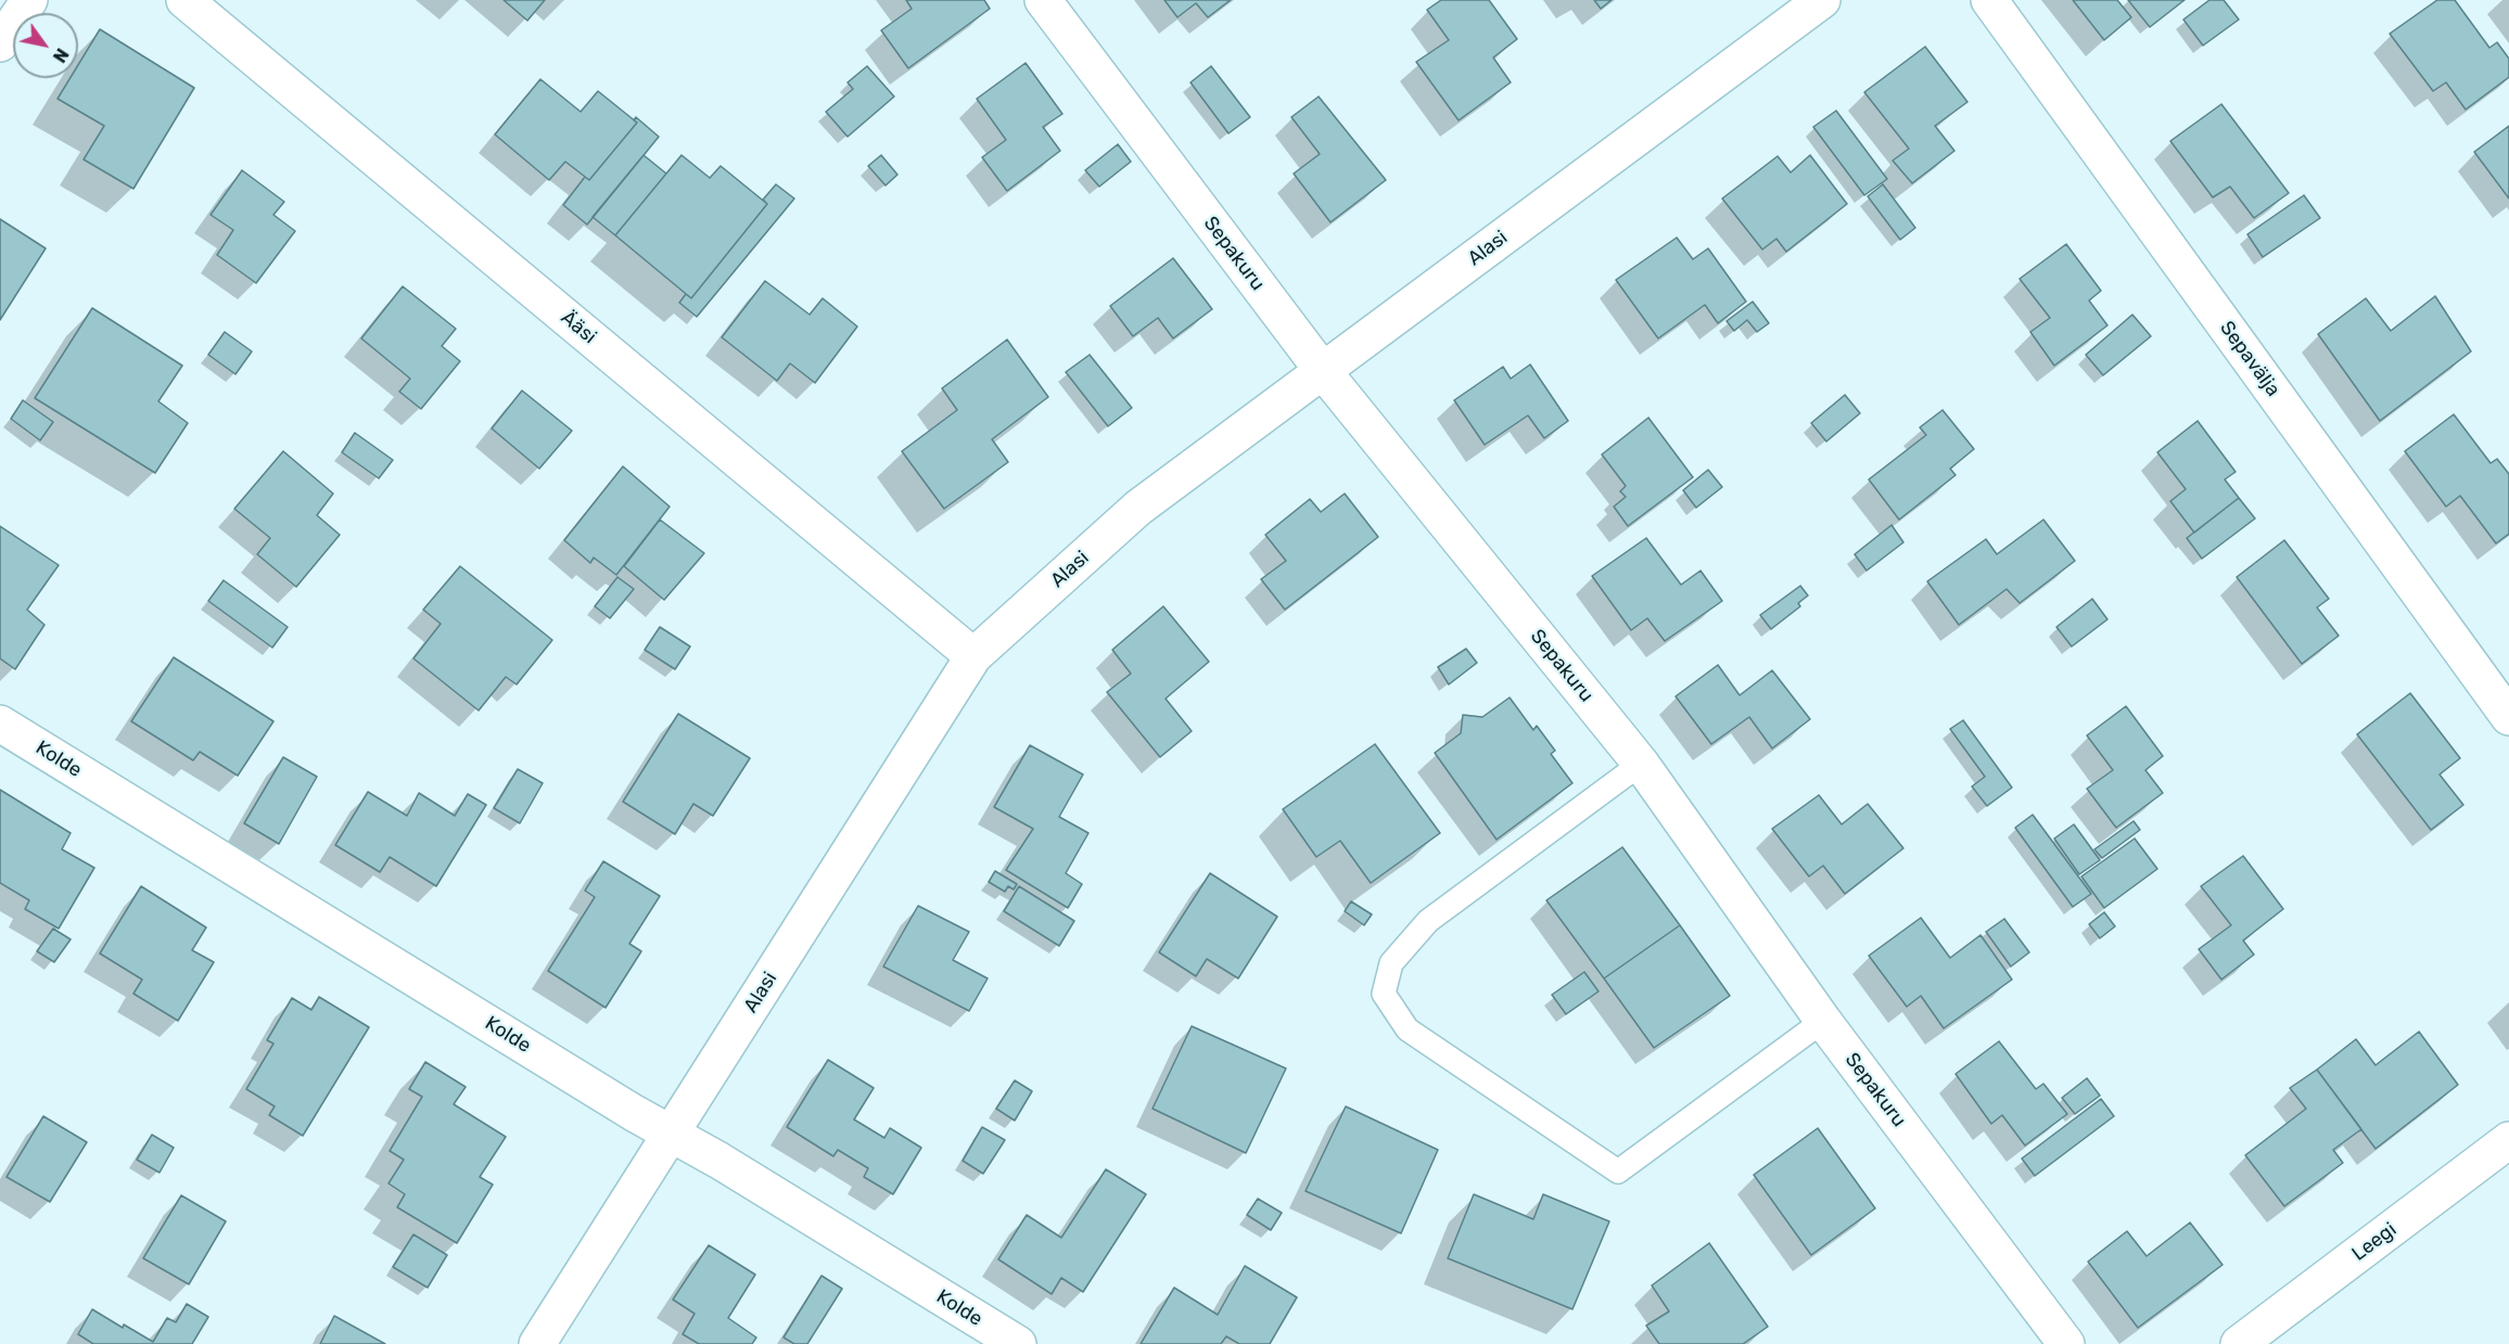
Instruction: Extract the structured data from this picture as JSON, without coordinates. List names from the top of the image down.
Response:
{
  "streets": {
    "street": [
      "Alasi",
      "Sepakuru",
      "Ääsi",
      "Sepavälja",
      "Kolde",
      "Leegi"
    ]
  },
  "crossings": [
    ["Alasi", "Sepakuru"],
    ["Alasi", "Ääsi"],
    ["Alasi", "Kolde"]
  ],
  "north": "bottom right"
}
